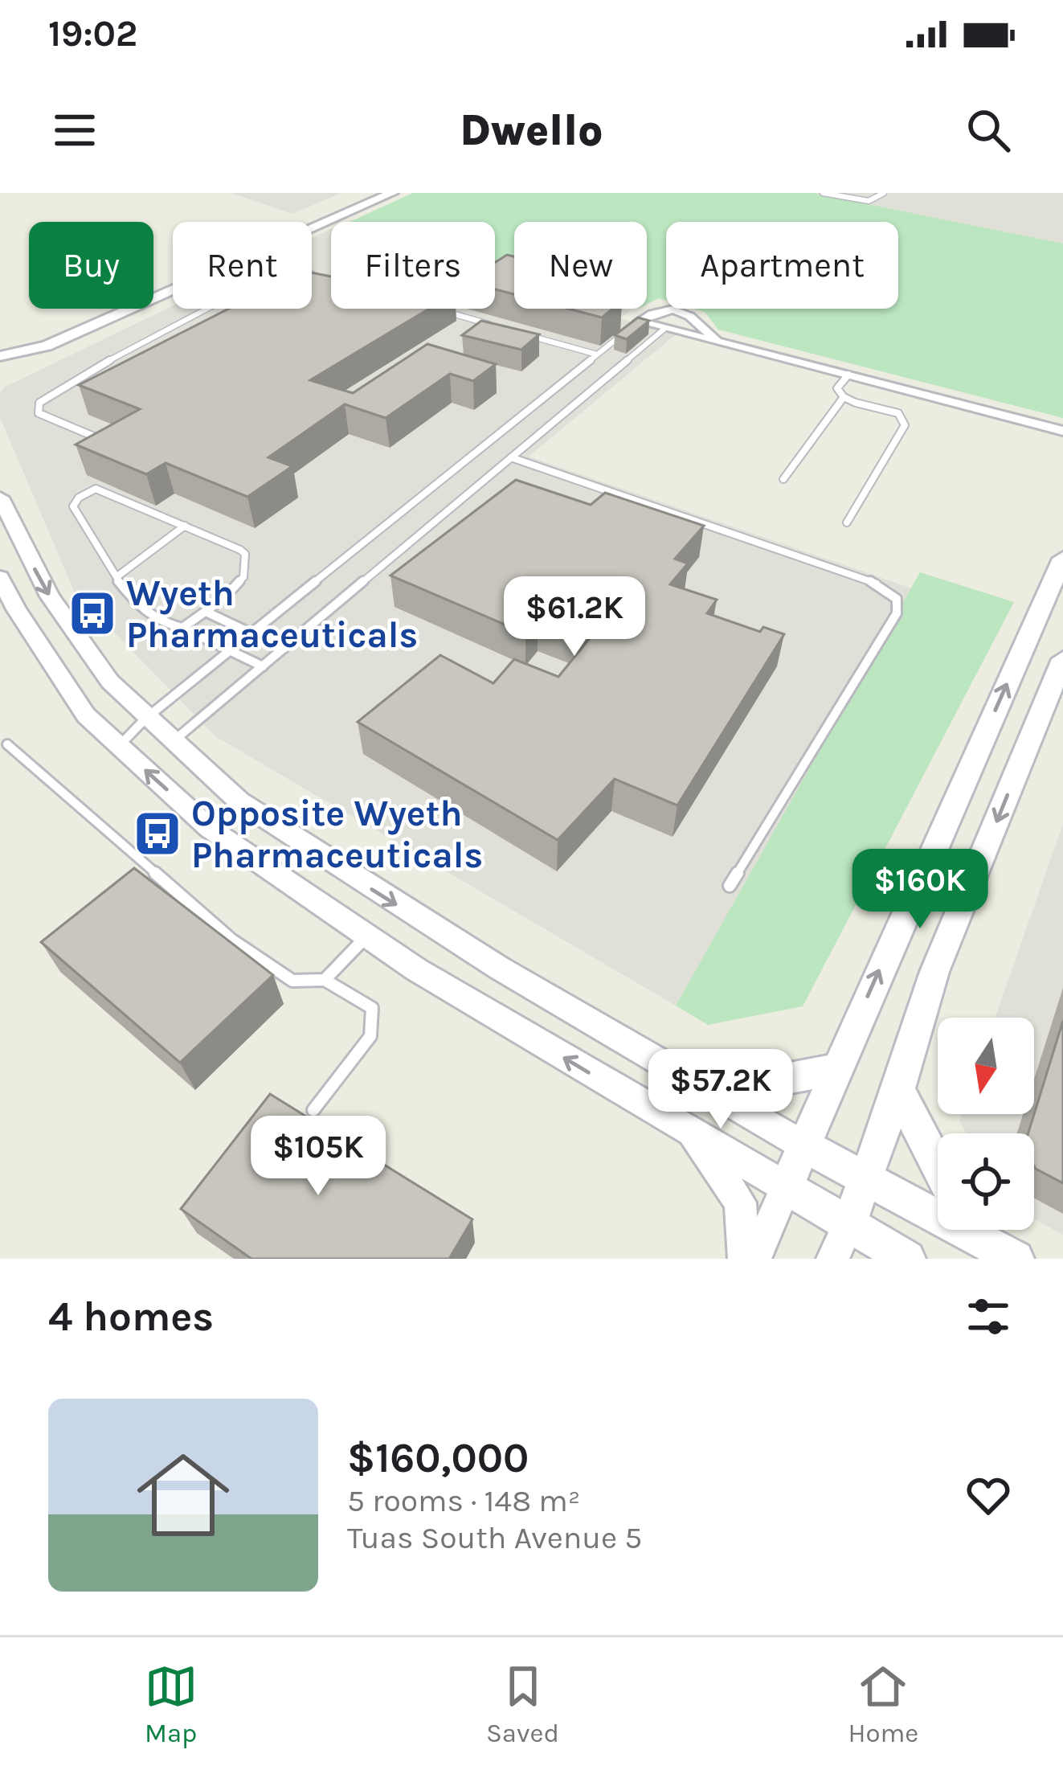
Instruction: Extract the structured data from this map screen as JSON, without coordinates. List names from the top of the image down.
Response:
{
  "places": {
    "bus stop": ["Wyeth Pharmaceuticals", "Opposite Wyeth Pharmaceuticals"]
  },
  "north": "bottom",
  "page": {
    "status": "19:02",
    "header": "Dwello",
    "chip": [
      "Buy",
      "Rent",
      "Filters",
      "New",
      "Apartment"
    ],
    "price": [
      "$61.2K",
      "$160K",
      "$57.2K",
      "$105K"
    ],
    "heading": "4 homes",
    "list": [
      {
        "name": "$160,000",
        "note": "5 rooms · 148 m² · Tuas South Avenue 5"
      }
    ],
    "tabs": ["Map", "Saved", "Home"]
  }
}
